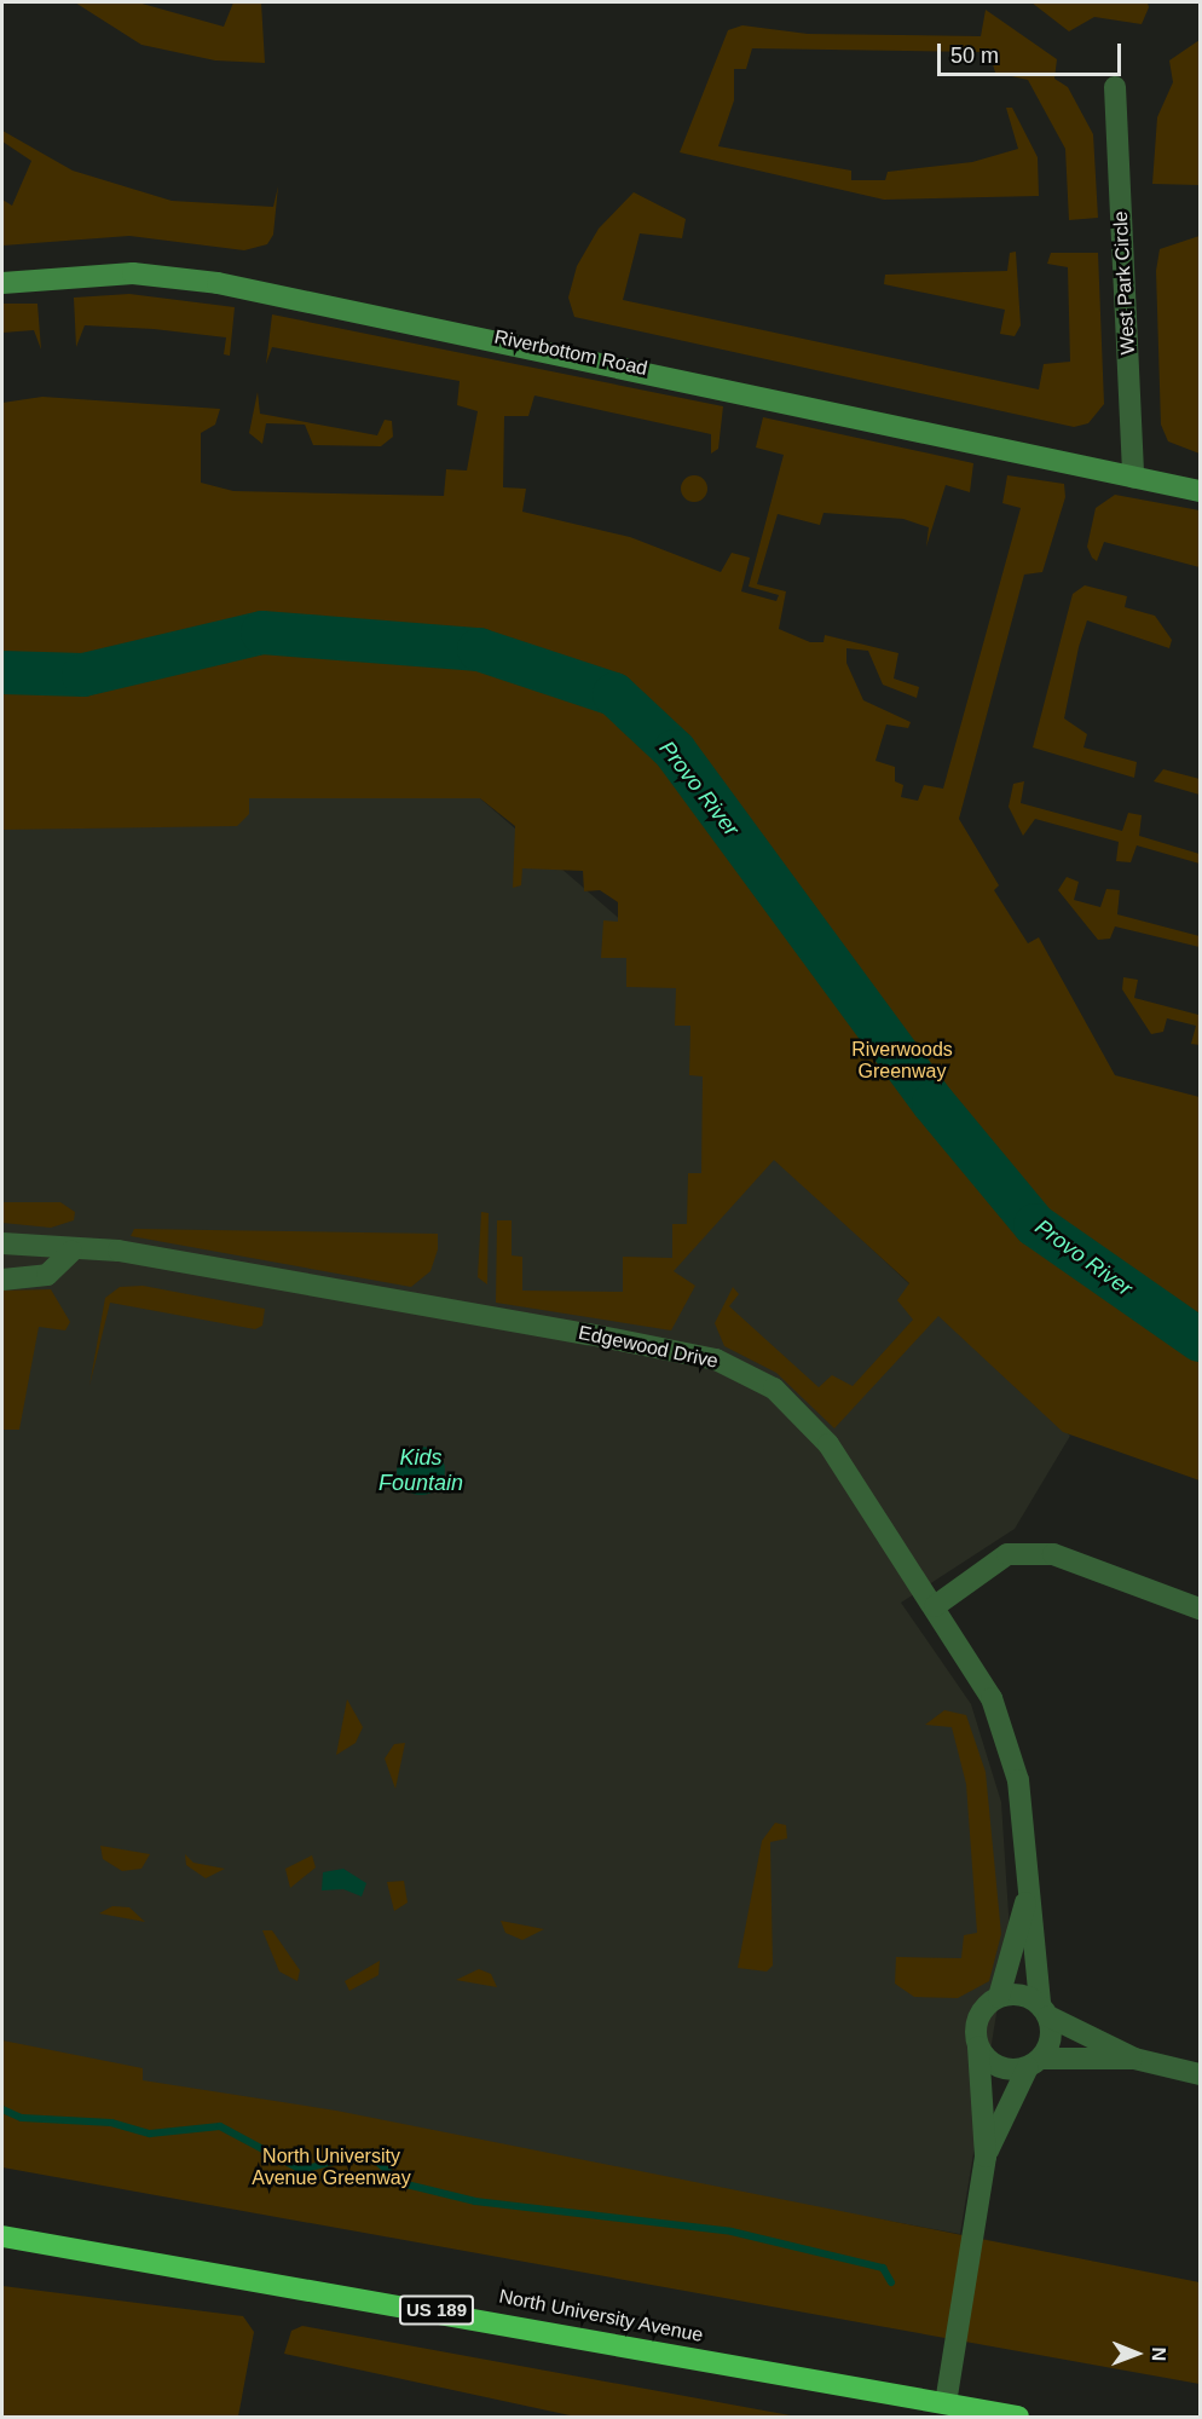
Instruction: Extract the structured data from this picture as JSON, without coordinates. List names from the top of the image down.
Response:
{
  "streets": {
    "highway": ["US 189", "North University Avenue"],
    "street": ["West Park Circle", "Riverbottom Road", "Edgewood Drive"]
  },
  "crossings": [
    ["West Park Circle", "Riverbottom Road"]
  ],
  "water": ["Provo River", "Kids Fountain"],
  "parks": ["Riverwoods Greenway", "North University Avenue Greenway"],
  "scale_bar": "50 m",
  "north": "right"
}
